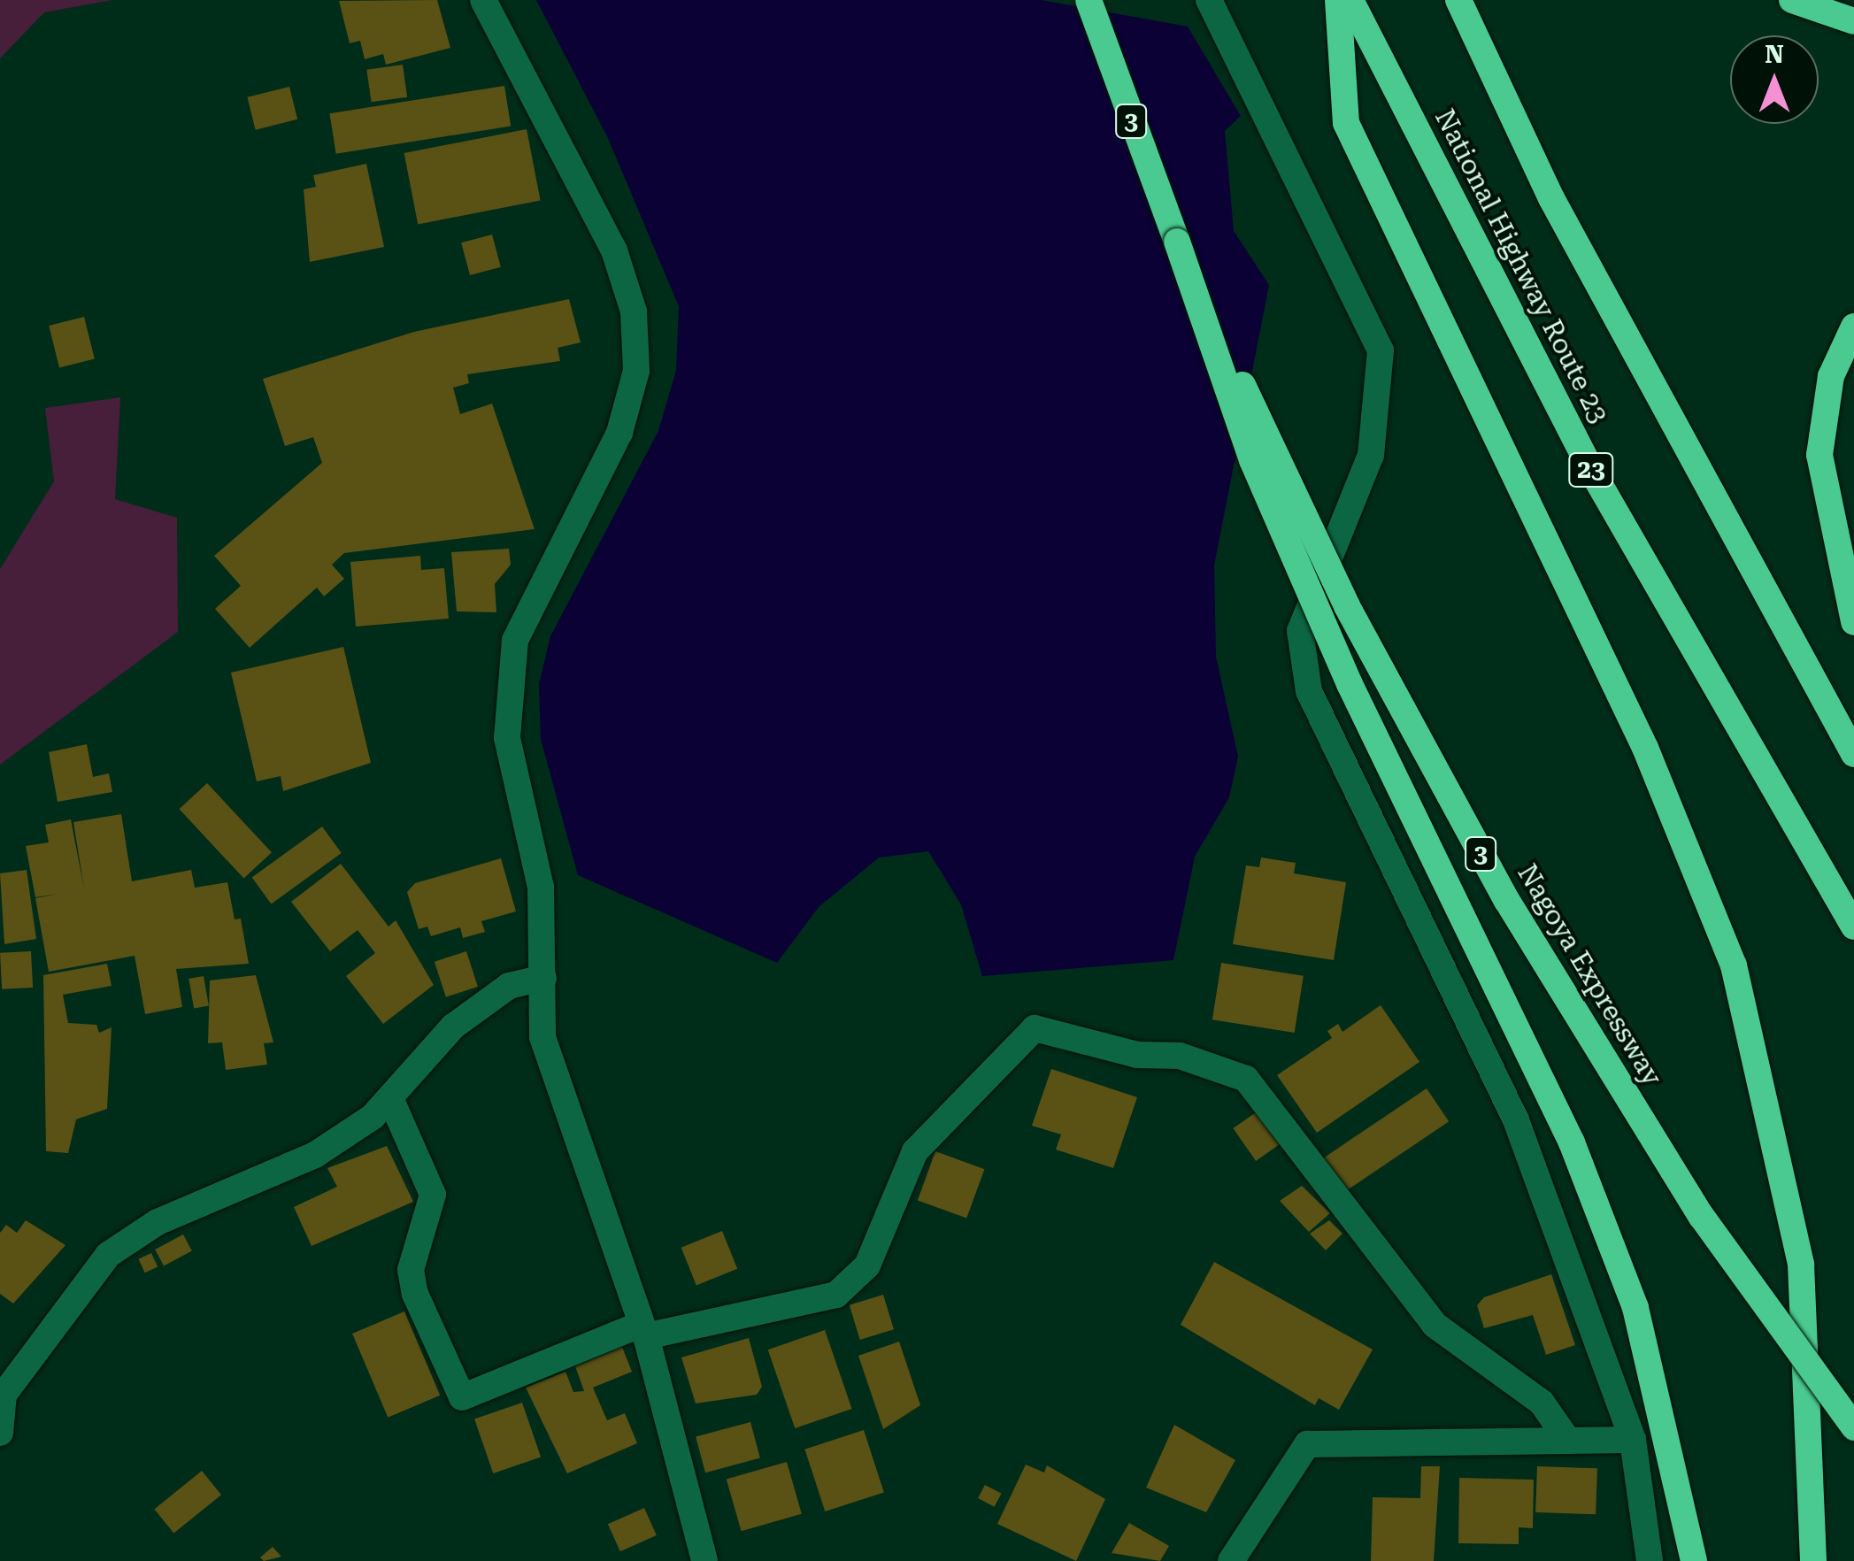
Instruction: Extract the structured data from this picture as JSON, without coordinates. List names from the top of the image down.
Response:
{
  "streets": {
    "highway": [
      "3",
      "National Highway Route 23",
      "23",
      "Nagoya Expressway"
    ]
  },
  "crossings": [
    ["3", "Nagoya Expressway"]
  ],
  "north": "top"
}
